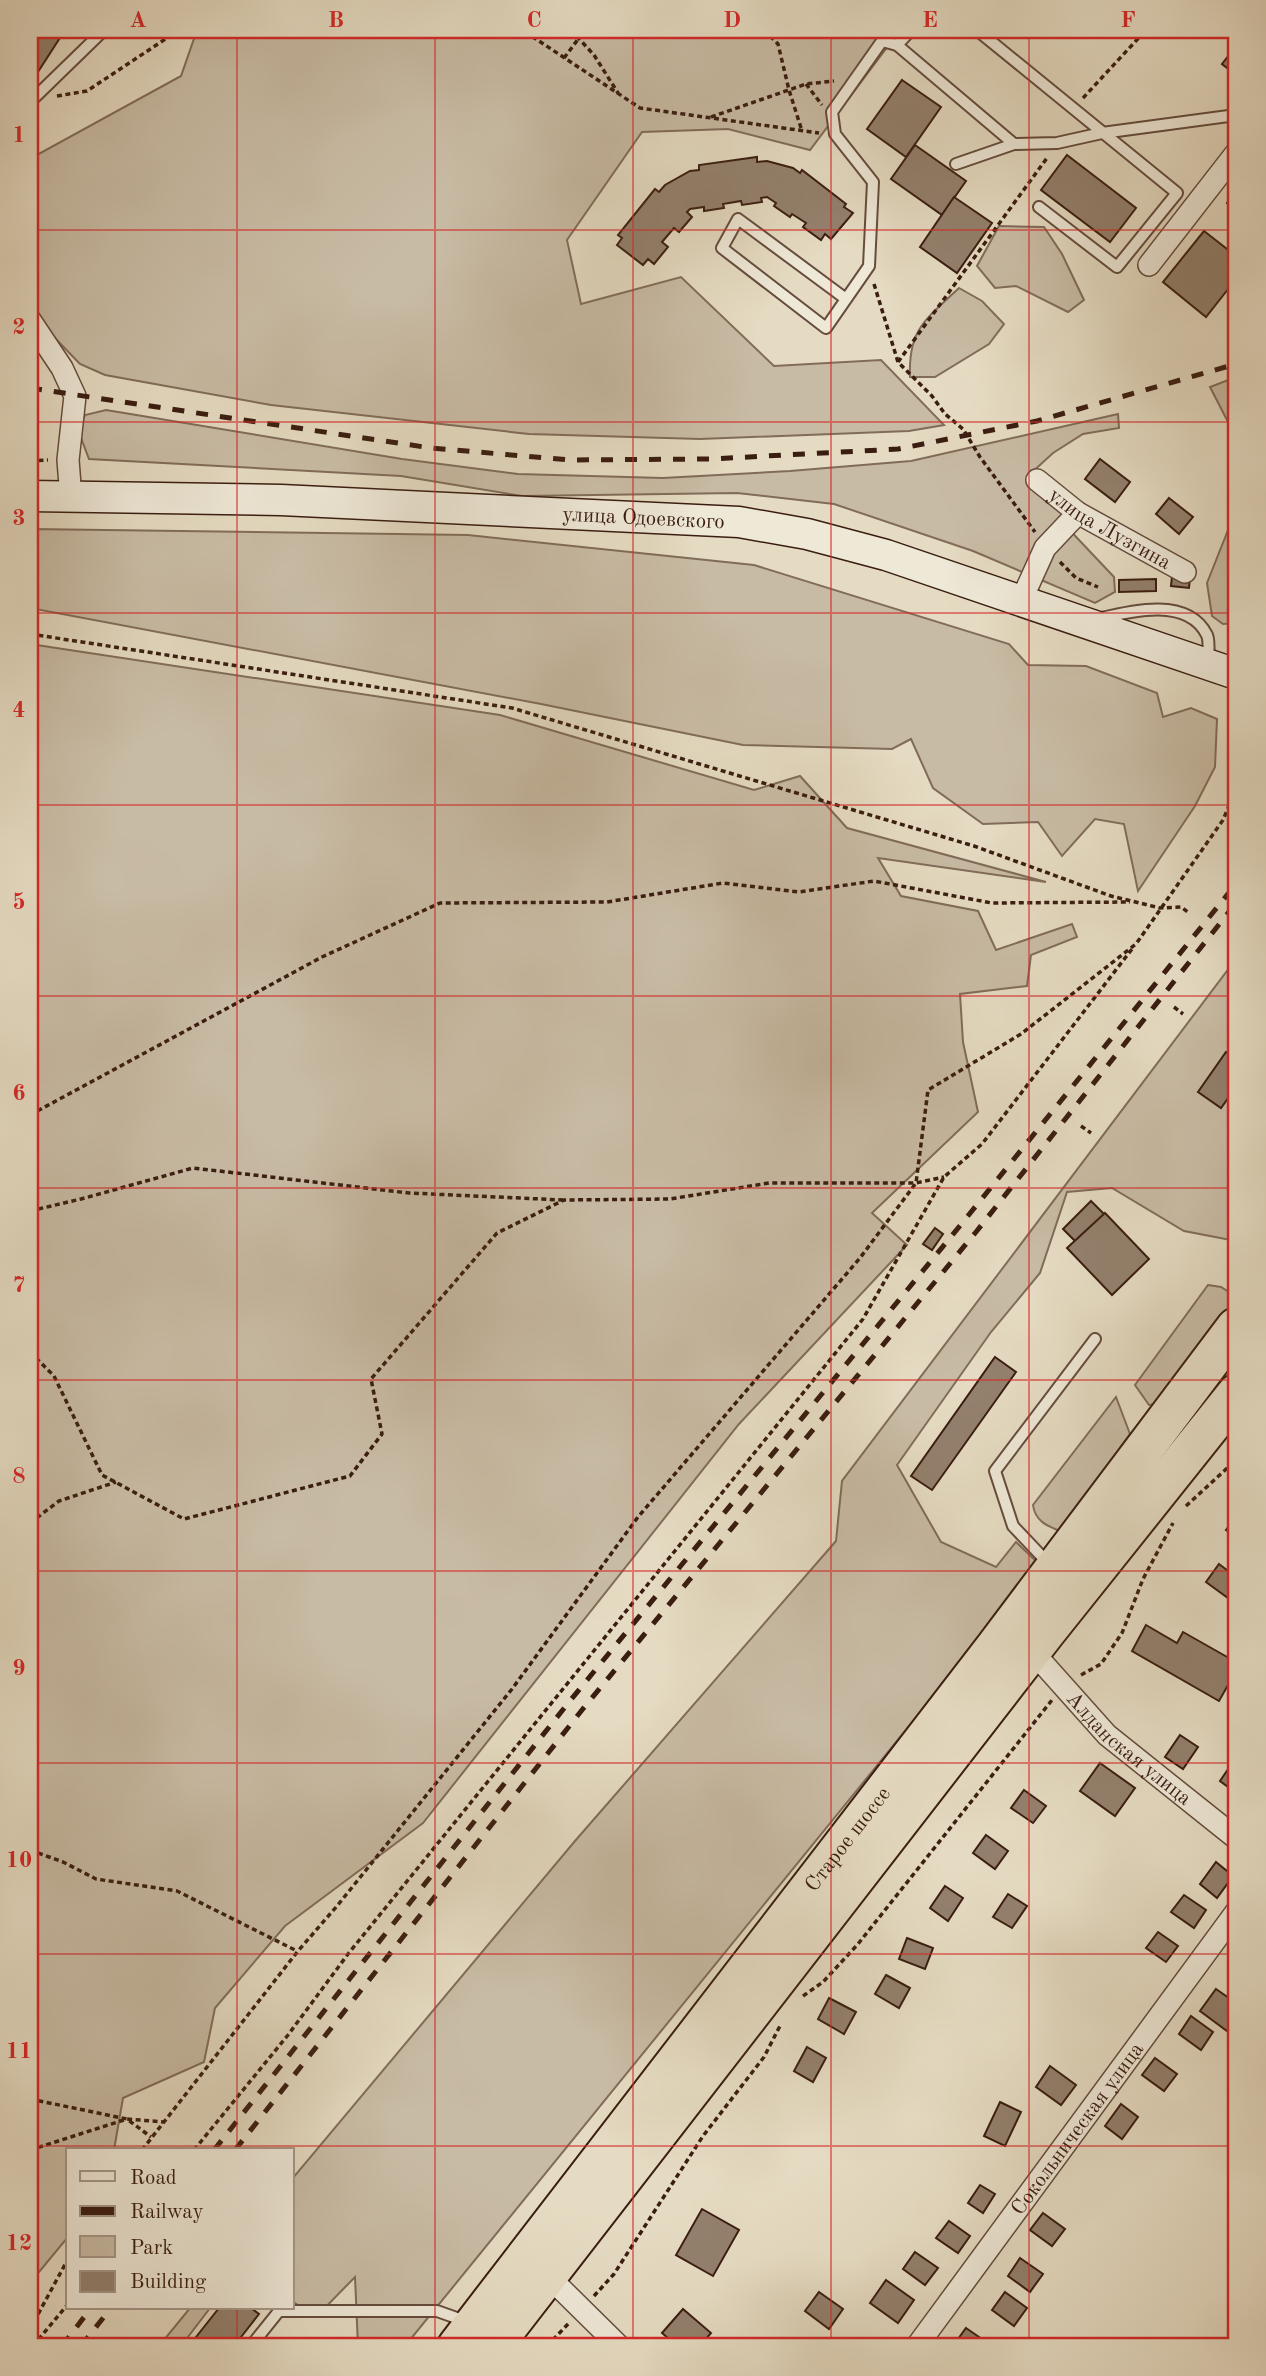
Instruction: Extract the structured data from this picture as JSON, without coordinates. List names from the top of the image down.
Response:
{
  "streets": {
    "highway": ["Старое шоссе"],
    "street": [
      "улица Одоевского",
      "улица Лузгина",
      "Алданская улица",
      "Сокольническая улица"
    ]
  },
  "crossings": [
    ["Алданская улица", "Старое шоссе"]
  ],
  "legend": [
    "Road",
    "Railway",
    "Park",
    "Building"
  ],
  "grid": {
    "columns": [
      "A",
      "B",
      "C",
      "D",
      "E",
      "F"
    ],
    "rows": [
      "1",
      "2",
      "3",
      "4",
      "5",
      "6",
      "7",
      "8",
      "9",
      "10",
      "11",
      "12"
    ]
  }
}
